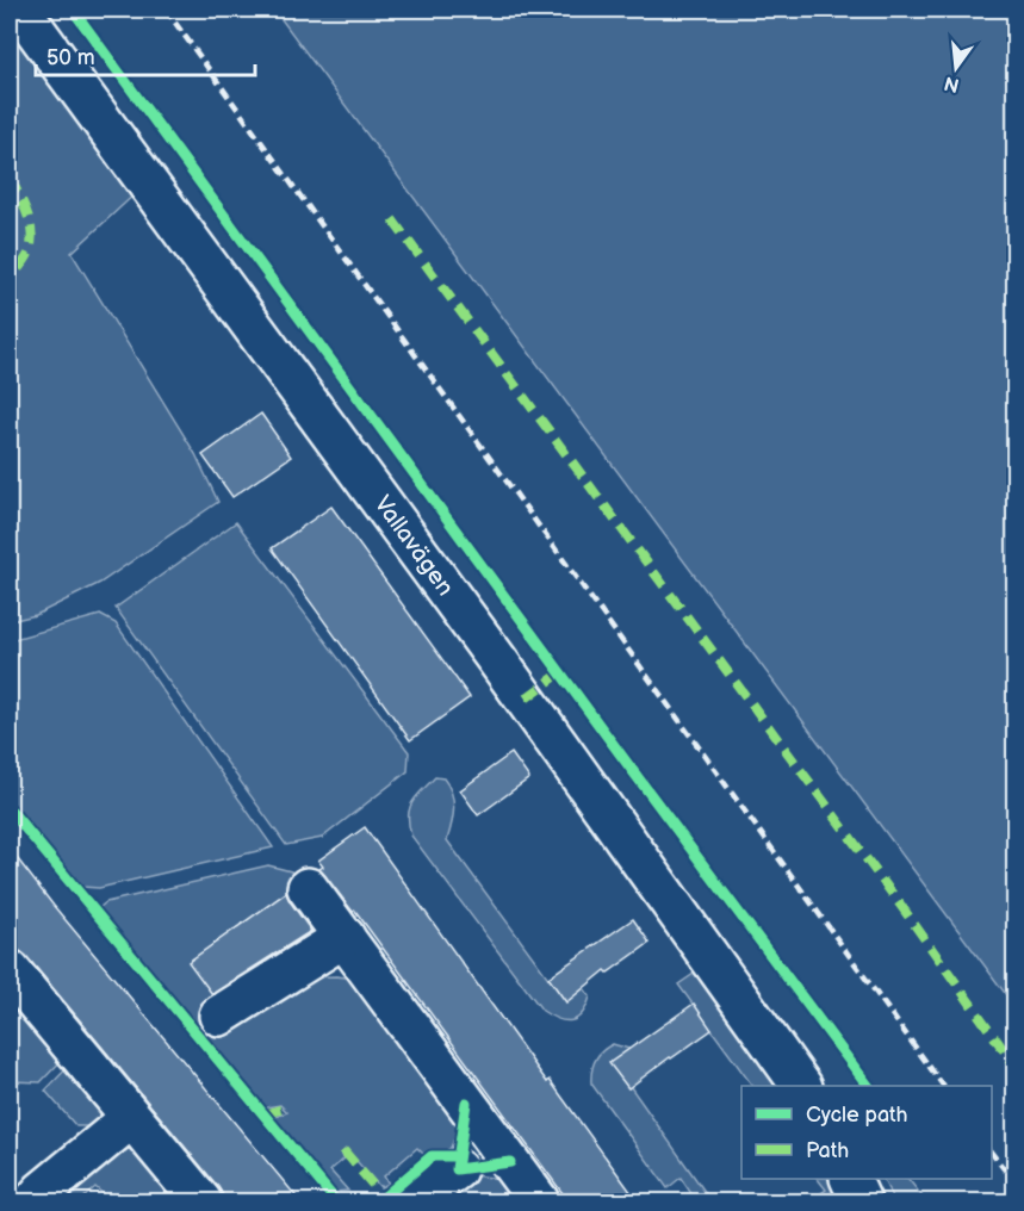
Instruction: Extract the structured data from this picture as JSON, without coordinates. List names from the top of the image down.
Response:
{
  "streets": {
    "street": ["Vallavägen"]
  },
  "legend": ["Cycle path", "Path"],
  "scale_bar": "50 m",
  "north": "bottom"
}
